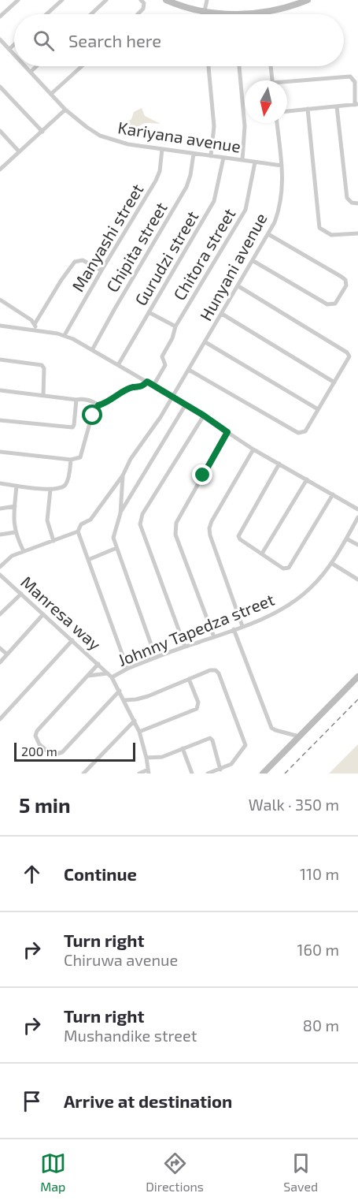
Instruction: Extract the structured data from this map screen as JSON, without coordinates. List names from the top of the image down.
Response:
{
  "streets": {
    "street": [
      "Kariyana avenue",
      "Manyashi street",
      "Chipita street",
      "Chitora street",
      "Gurudzi street",
      "Hunyani avenue",
      "Manresa way",
      "Johnny Tapedza street"
    ]
  },
  "crossings": [
    ["Kariyana avenue", "Manyashi street"],
    ["Kariyana avenue", "Chipita street"],
    ["Kariyana avenue", "Chitora street"],
    ["Kariyana avenue", "Gurudzi street"],
    ["Kariyana avenue", "Hunyani avenue"],
    ["Manresa way", "Johnny Tapedza street"]
  ],
  "scale_bar": "200 m",
  "north": "bottom",
  "page": {
    "search": "Search here",
    "scale": "200 m",
    "heading": ["5 min", "Walk · 350 m"],
    "list": [
      ["Continue", "110 m"],
      ["Turn right", "Chiruwa avenue", "160 m"],
      ["Turn right", "Mushandike street", "80 m"],
      "Arrive at destination"
    ],
    "nav": ["Map", "Directions", "Saved"]
  }
}
